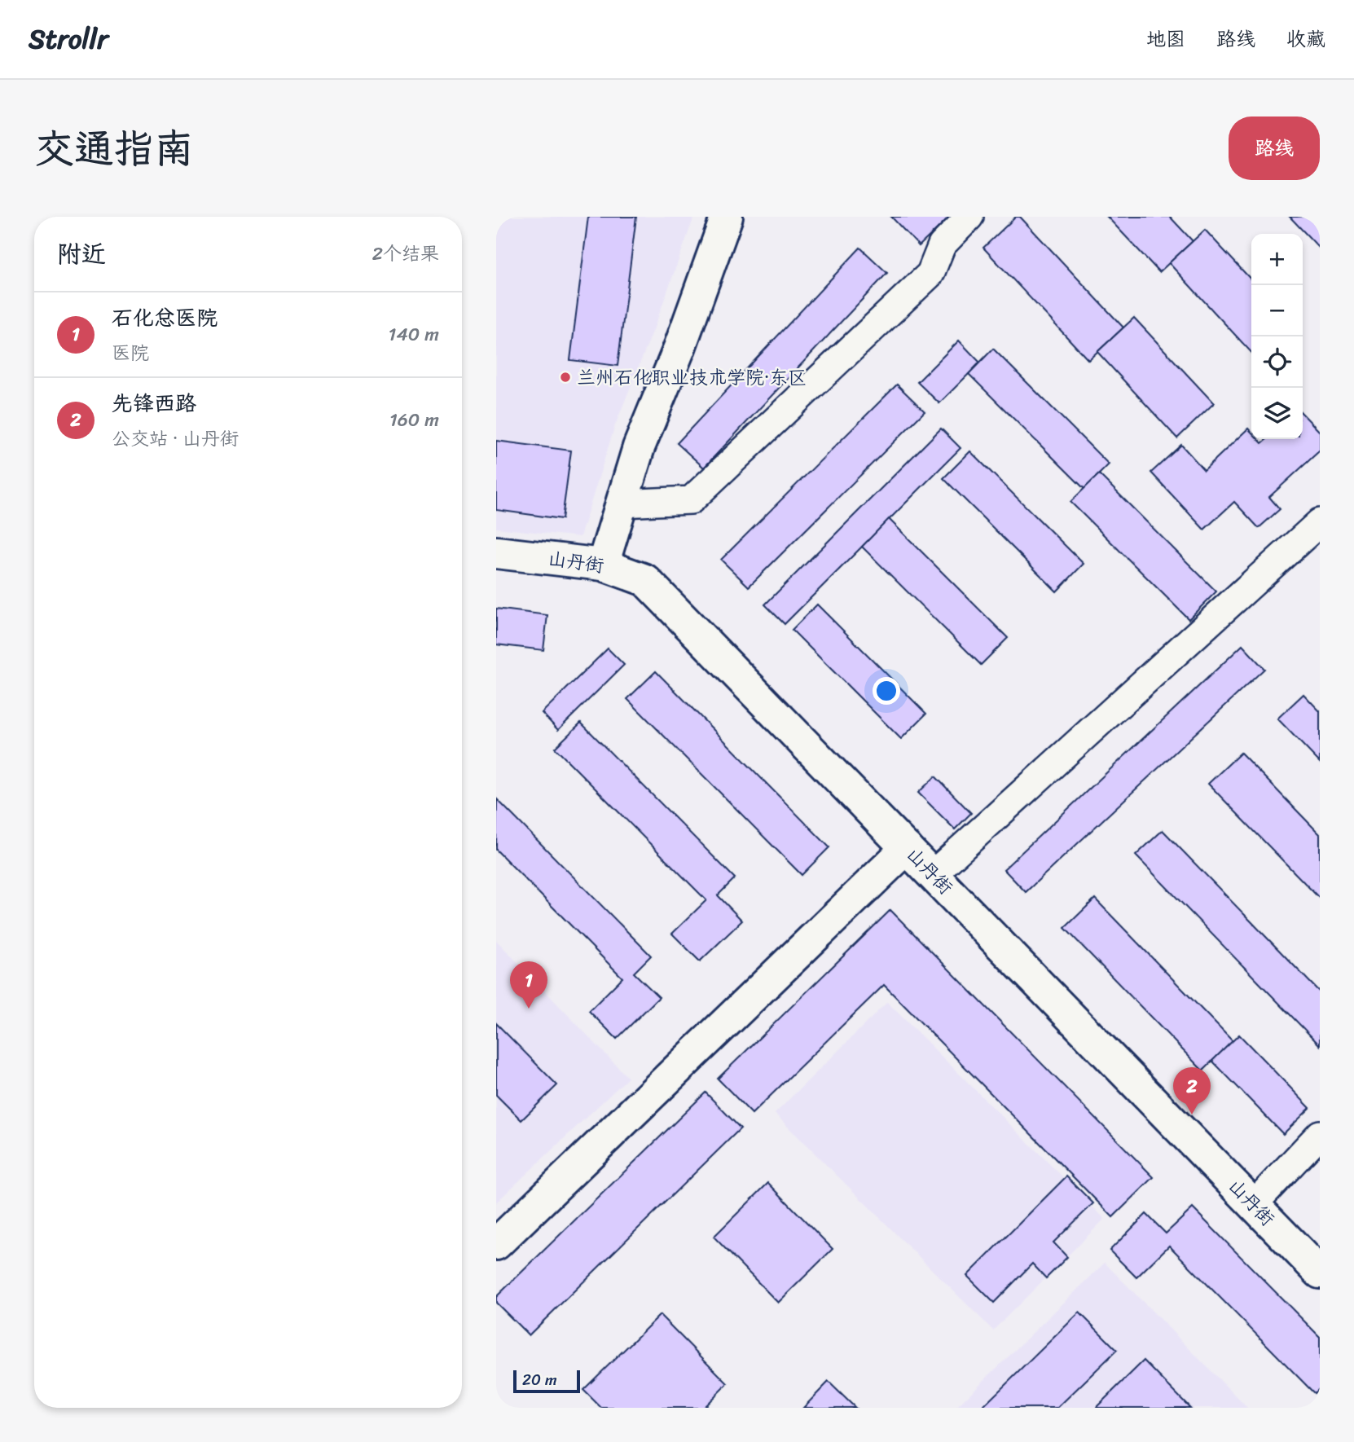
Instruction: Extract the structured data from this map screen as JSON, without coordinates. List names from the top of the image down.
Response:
{
  "streets": {
    "street": ["山丹街"]
  },
  "places": ["兰州石化职业技术学院·东区"],
  "scale_bar": "20 m",
  "page": {
    "header": "Strollr",
    "nav": ["地图", "路线", "收藏"],
    "title": "交通指南",
    "buttons": "路线",
    "heading": ["附近", "2个结果"],
    "map_buttons": ["+", "−"],
    "list": [
      {
        "mark": "1",
        "name": "石化总医院",
        "note": "医院",
        "value": "140 m"
      },
      {
        "mark": "2",
        "name": "先锋西路",
        "note": "公交站 · 山丹街",
        "value": "160 m"
      }
    ],
    "pins": ["1", "2"],
    "scale": "20 m"
  }
}
